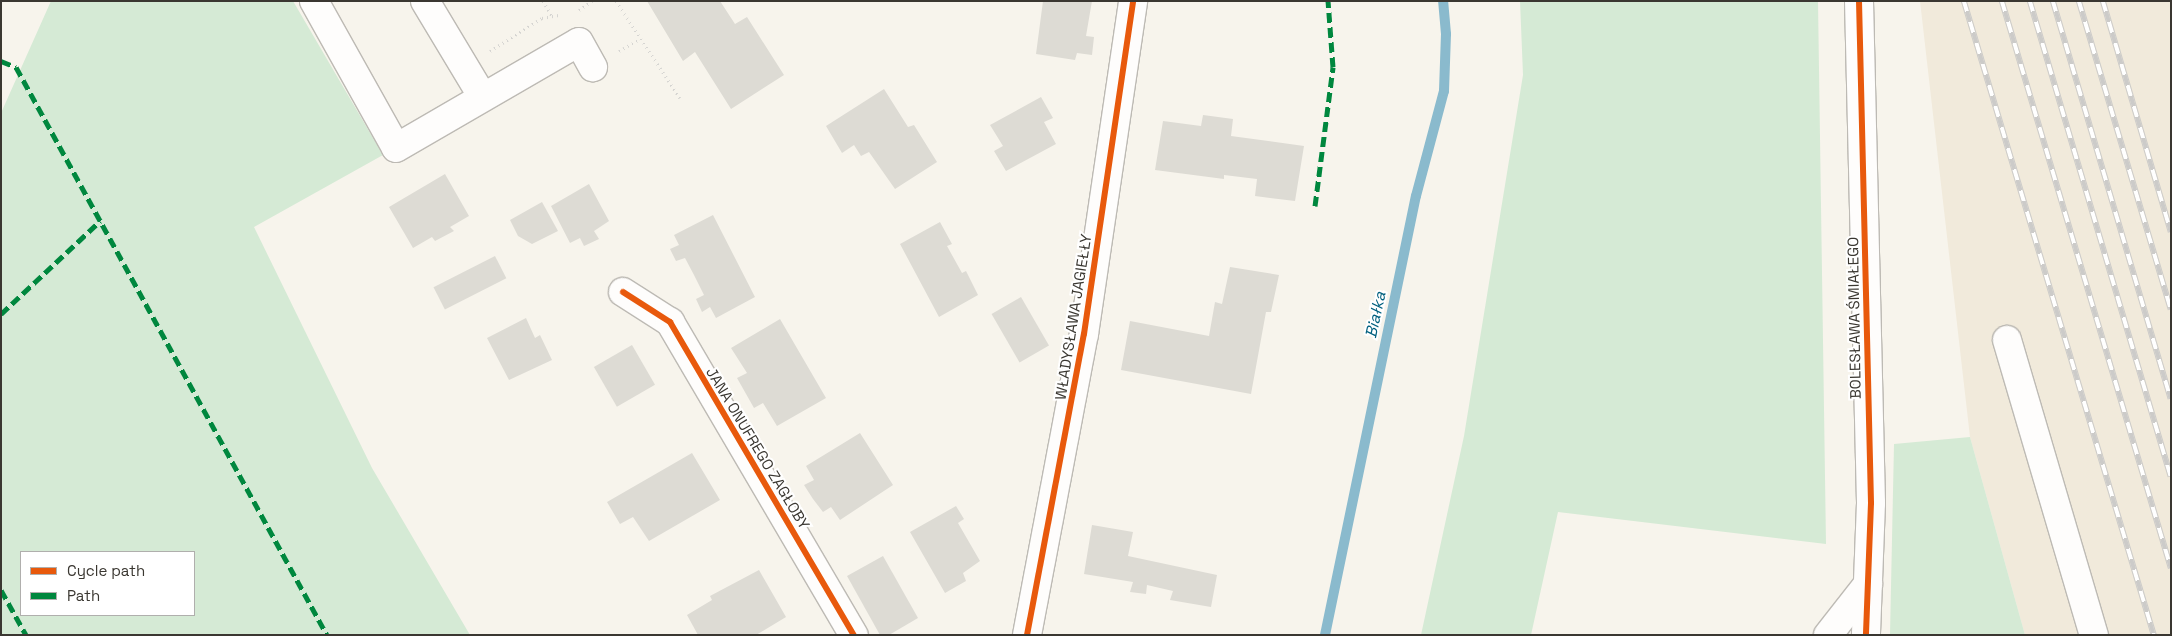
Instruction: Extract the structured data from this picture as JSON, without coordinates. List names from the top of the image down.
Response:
{
  "streets": {
    "street": ["WŁADYSŁAWA JAGIEŁŁY", "BOLESŁAWA ŚMIAŁEGO", "JANA ONUFREGO ZAGŁOBY"]
  },
  "water": ["Białka"],
  "legend": ["Cycle path", "Path"]
}
